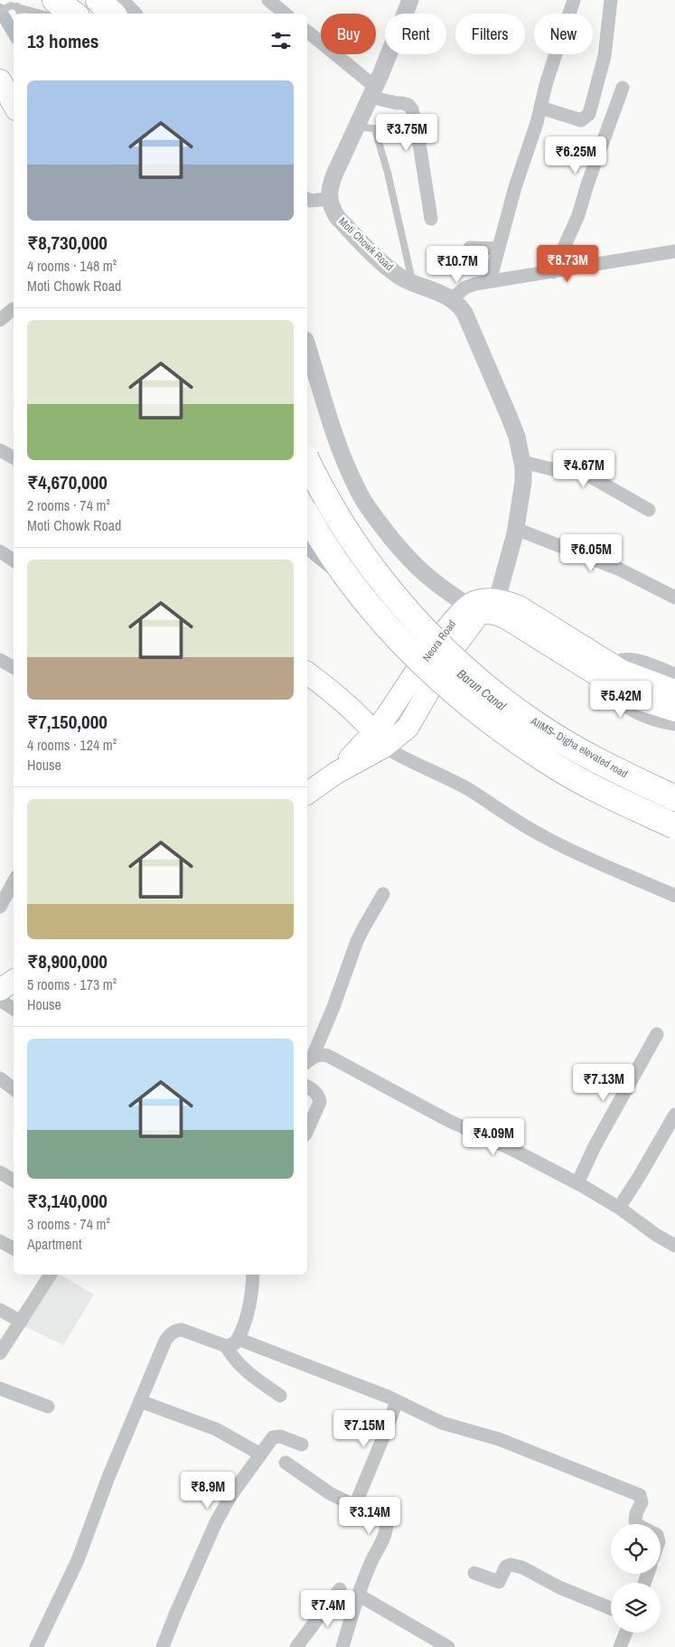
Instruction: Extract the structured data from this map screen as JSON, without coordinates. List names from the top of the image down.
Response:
{
  "streets": {
    "highway": ["AIIMS- Digha elevated road"],
    "main road": ["Neora Road"],
    "street": ["Moti Chowk Road"]
  },
  "water": ["Barun Canal"],
  "page": {
    "chip": [
      "Buy",
      "Rent",
      "Filters",
      "New"
    ],
    "heading": "13 homes",
    "list": [
      {
        "name": "₹8,730,000",
        "note": "4 rooms · 148 m² · Moti Chowk Road"
      },
      {
        "name": "₹4,670,000",
        "note": "2 rooms · 74 m² · Moti Chowk Road"
      },
      {
        "name": "₹7,150,000",
        "note": "4 rooms · 124 m² · House"
      },
      {
        "name": "₹8,900,000",
        "note": "5 rooms · 173 m² · House"
      },
      {
        "name": "₹3,140,000",
        "note": "3 rooms · 74 m² · Apartment"
      }
    ],
    "price": [
      "₹3.75M",
      "₹6.25M",
      "₹8.73M",
      "₹10.7M",
      "₹4.67M",
      "₹6.05M",
      "₹5.42M",
      "₹7.13M",
      "₹4.09M",
      "₹7.15M",
      "₹8.9M",
      "₹3.14M",
      "₹7.4M"
    ]
  }
}
